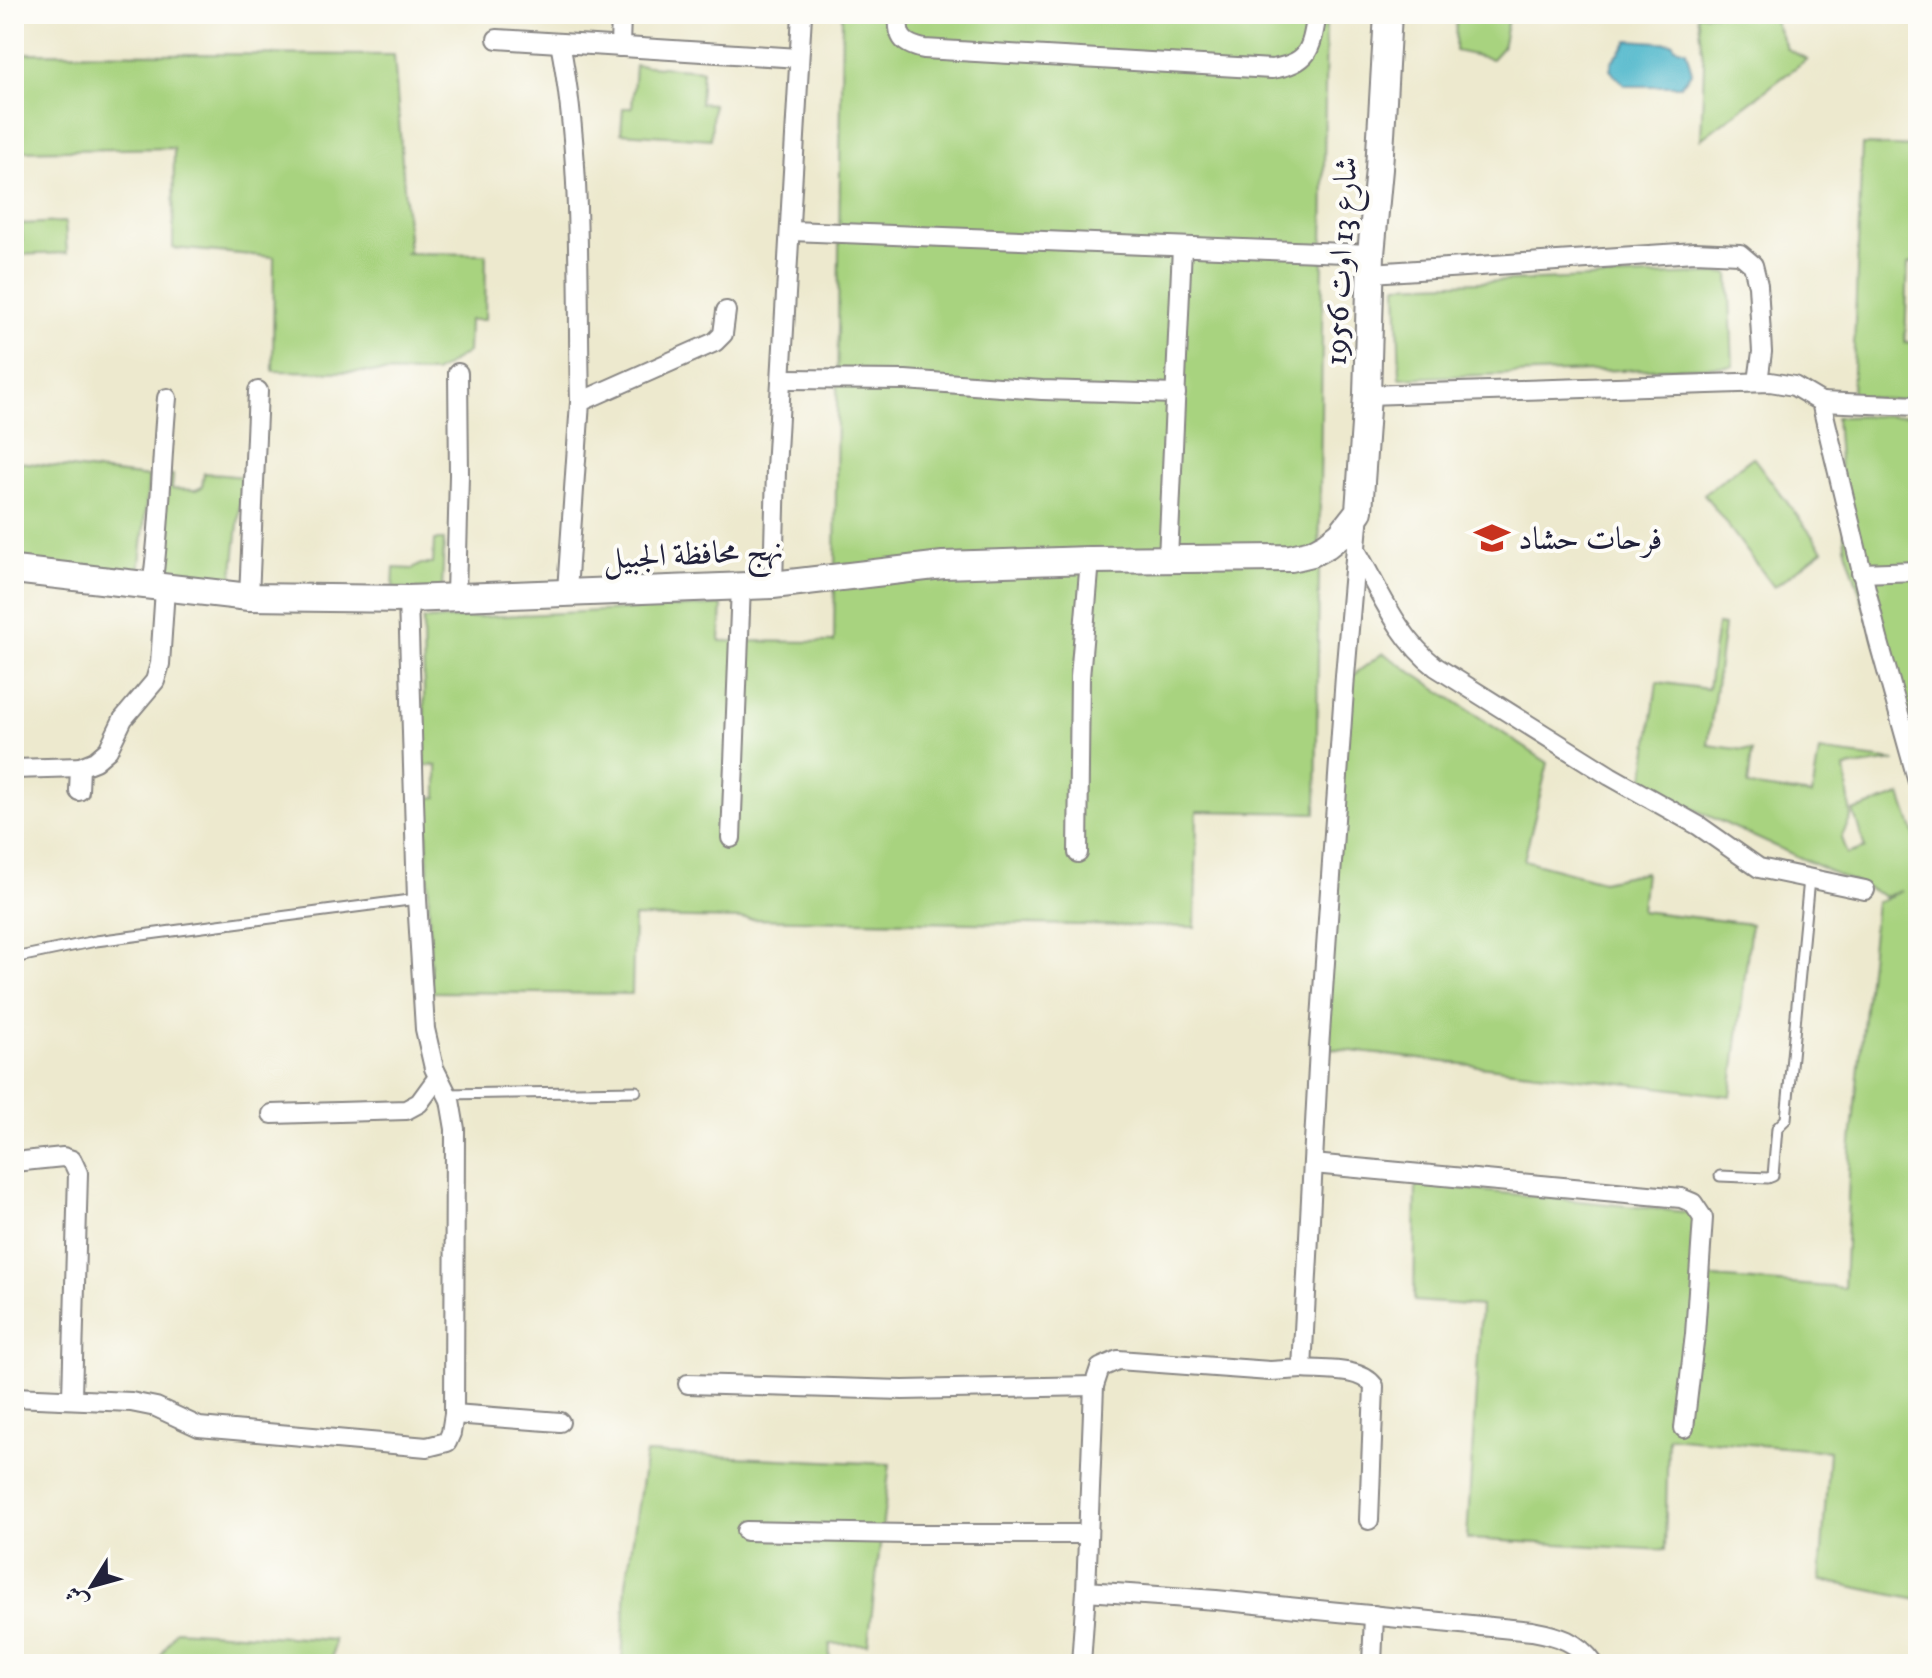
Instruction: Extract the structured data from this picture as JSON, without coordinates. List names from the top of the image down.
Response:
{
  "streets": {
    "street": ["شارع 13 اوت 1956", "نهج محافظة الجبيل"]
  },
  "crossings": [
    ["شارع 13 اوت 1956", "نهج محافظة الجبيل"]
  ],
  "places": {
    "school or university": ["فرحات حشاد"]
  },
  "north": "bottom left"
}
